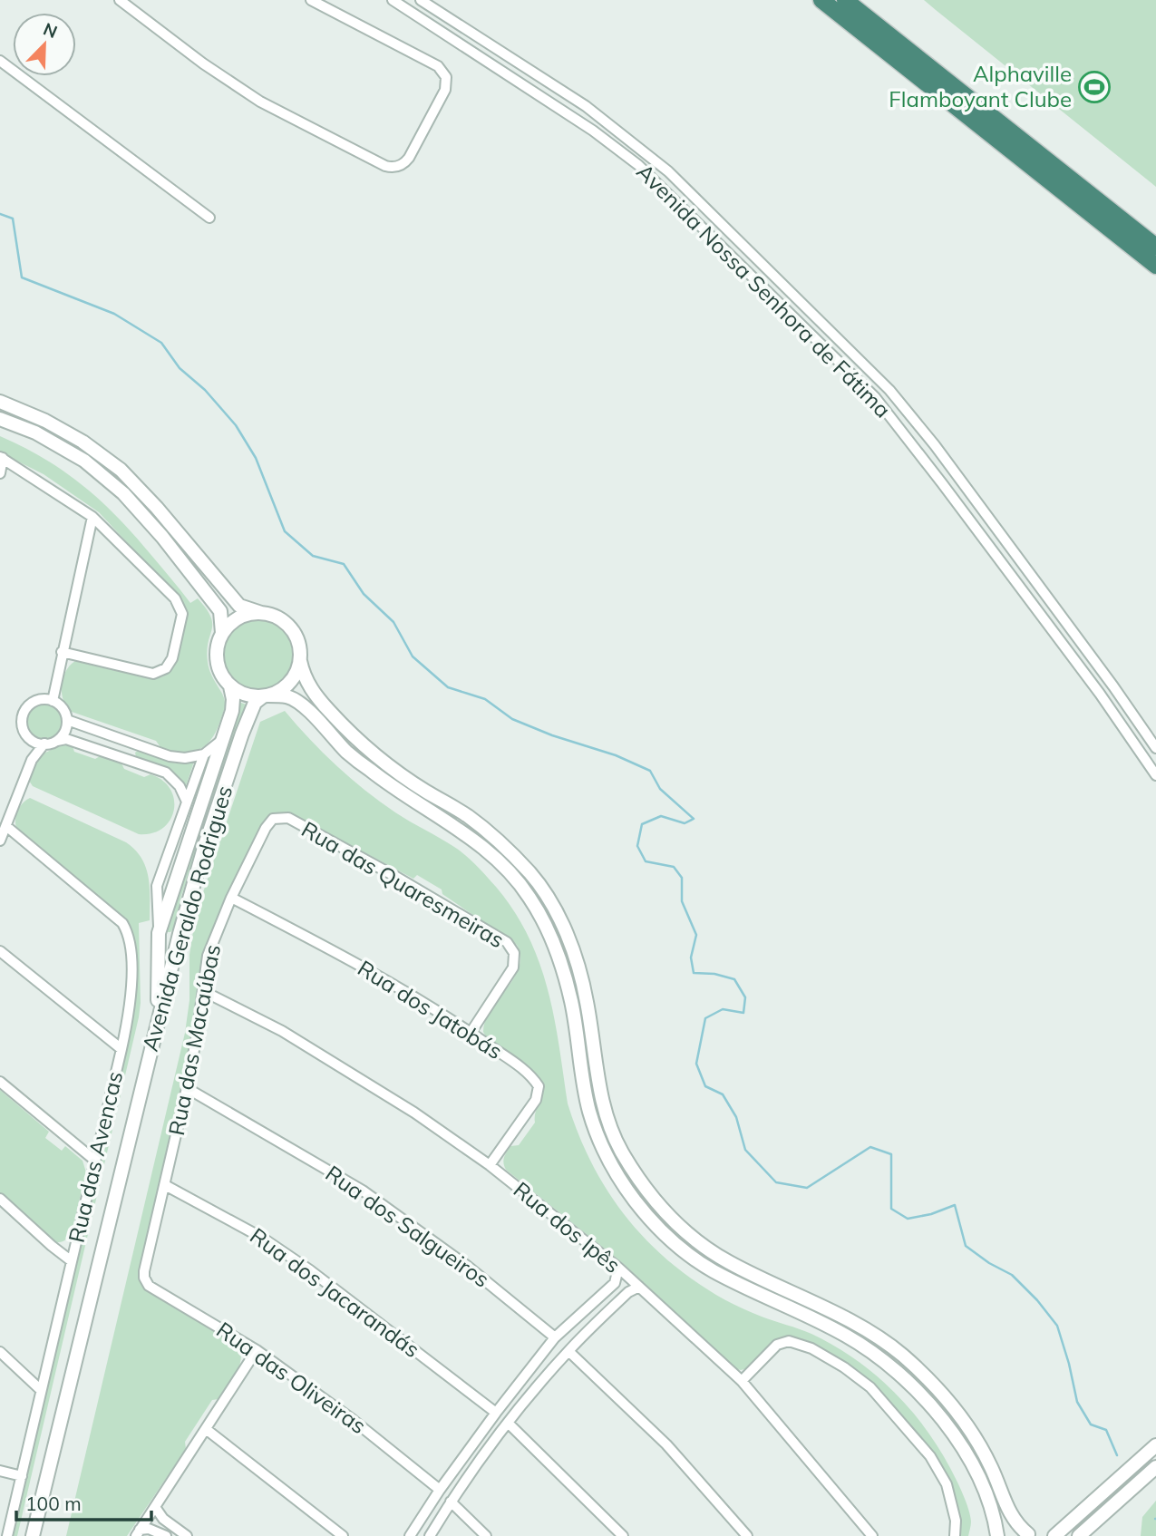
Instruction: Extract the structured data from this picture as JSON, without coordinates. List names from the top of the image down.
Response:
{
  "streets": {
    "street": [
      "Avenida Nossa Senhora de Fátima",
      "Rua das Quaresmeiras",
      "Avenida Geraldo Rodrigues",
      "Rua dos Jatobás",
      "Rua das Macaúbas",
      "Rua das Avencas",
      "Rua dos Salgueiros",
      "Rua dos Ipês",
      "Rua dos Jacarandás",
      "Rua das Oliveiras"
    ]
  },
  "crossings": [
    ["Rua das Quaresmeiras", "Rua dos Jatobás"],
    ["Rua das Quaresmeiras", "Rua das Macaúbas"],
    ["Avenida Geraldo Rodrigues", "Rua das Avencas"],
    ["Rua dos Jatobás", "Rua das Macaúbas"],
    ["Rua dos Jatobás", "Rua dos Ipês"],
    ["Rua das Macaúbas", "Rua dos Salgueiros"],
    ["Rua das Macaúbas", "Rua dos Ipês"],
    ["Rua das Macaúbas", "Rua dos Jacarandás"],
    ["Rua das Macaúbas", "Rua das Oliveiras"]
  ],
  "places": {
    "sports": ["Alphaville Flamboyant Clube"]
  },
  "scale_bar": "100 m",
  "north": "top right"
}
